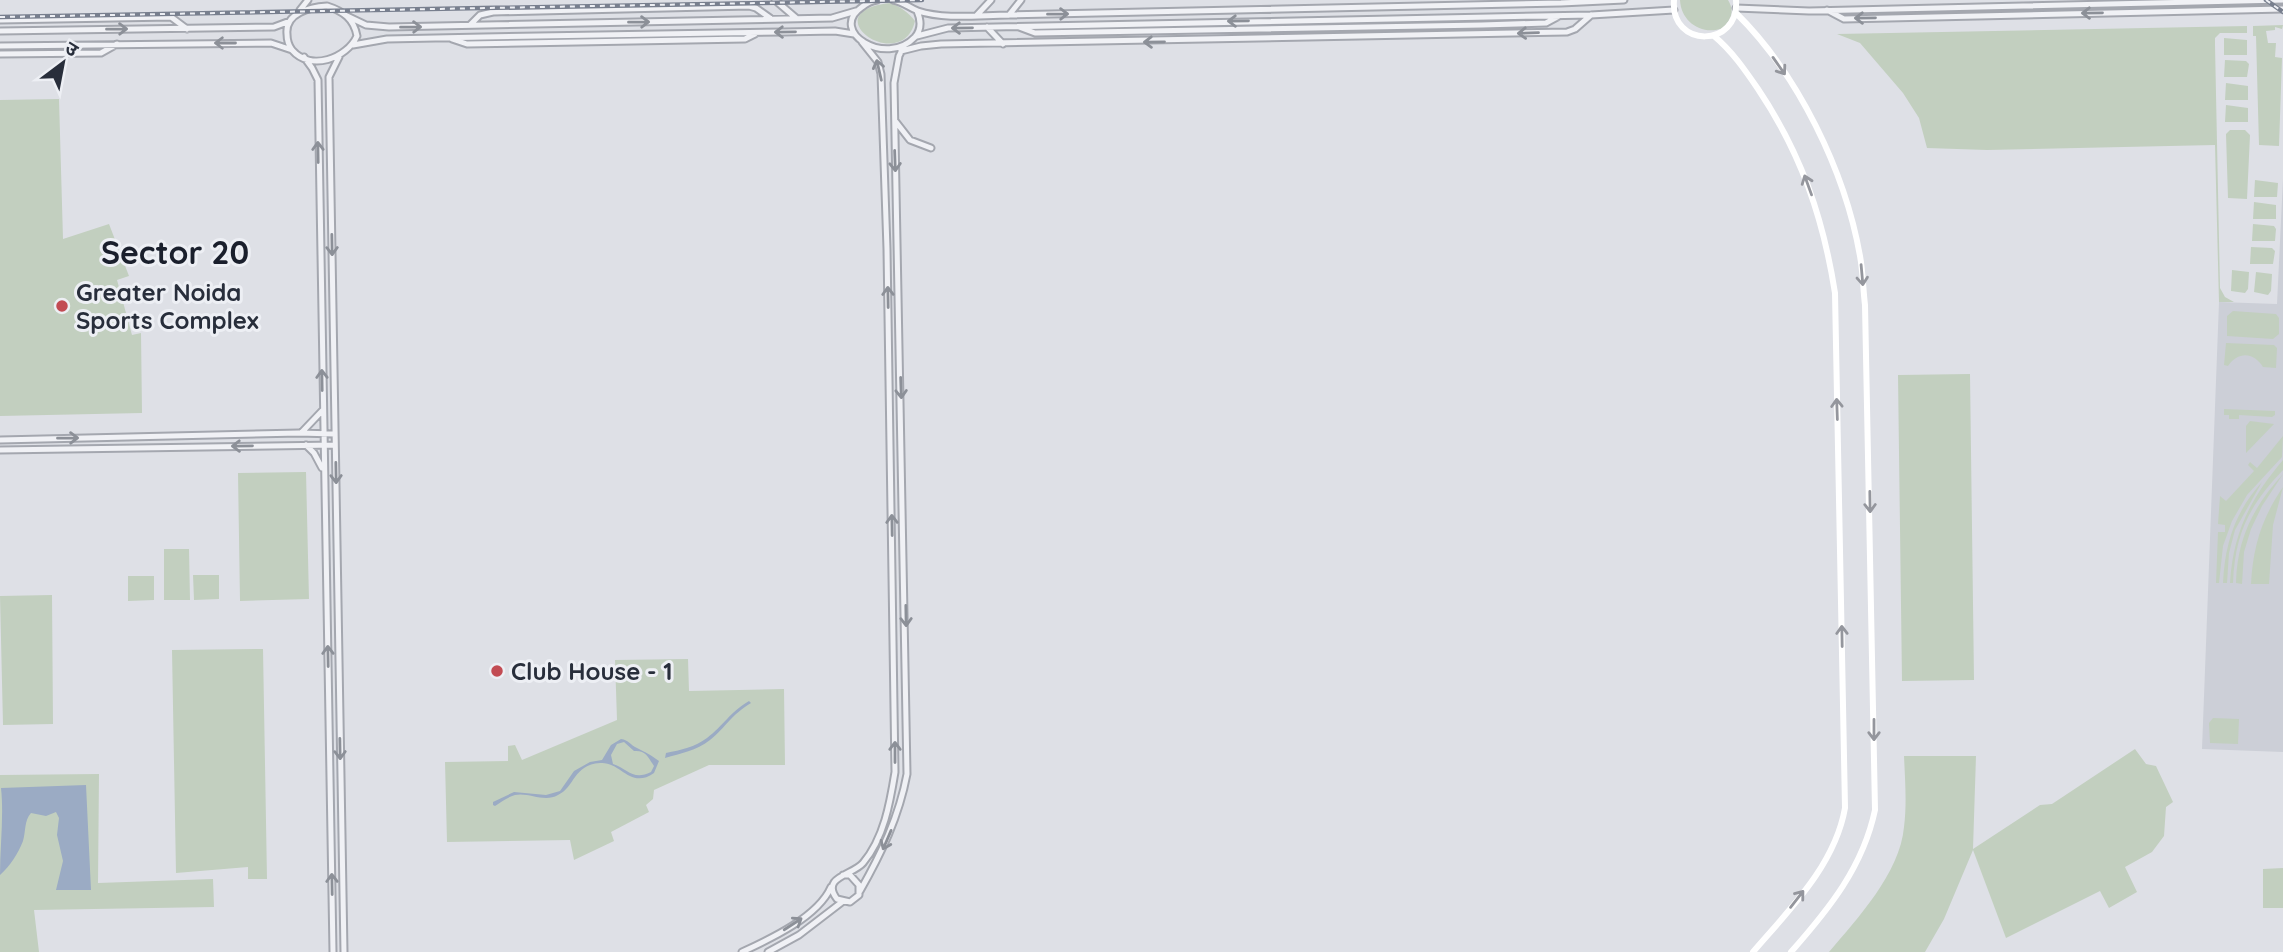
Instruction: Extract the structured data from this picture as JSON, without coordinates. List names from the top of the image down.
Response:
{
  "districts": ["Sector 20"],
  "places": ["Greater Noida Sports Complex", "Club House - 1"],
  "north": "top right"
}
